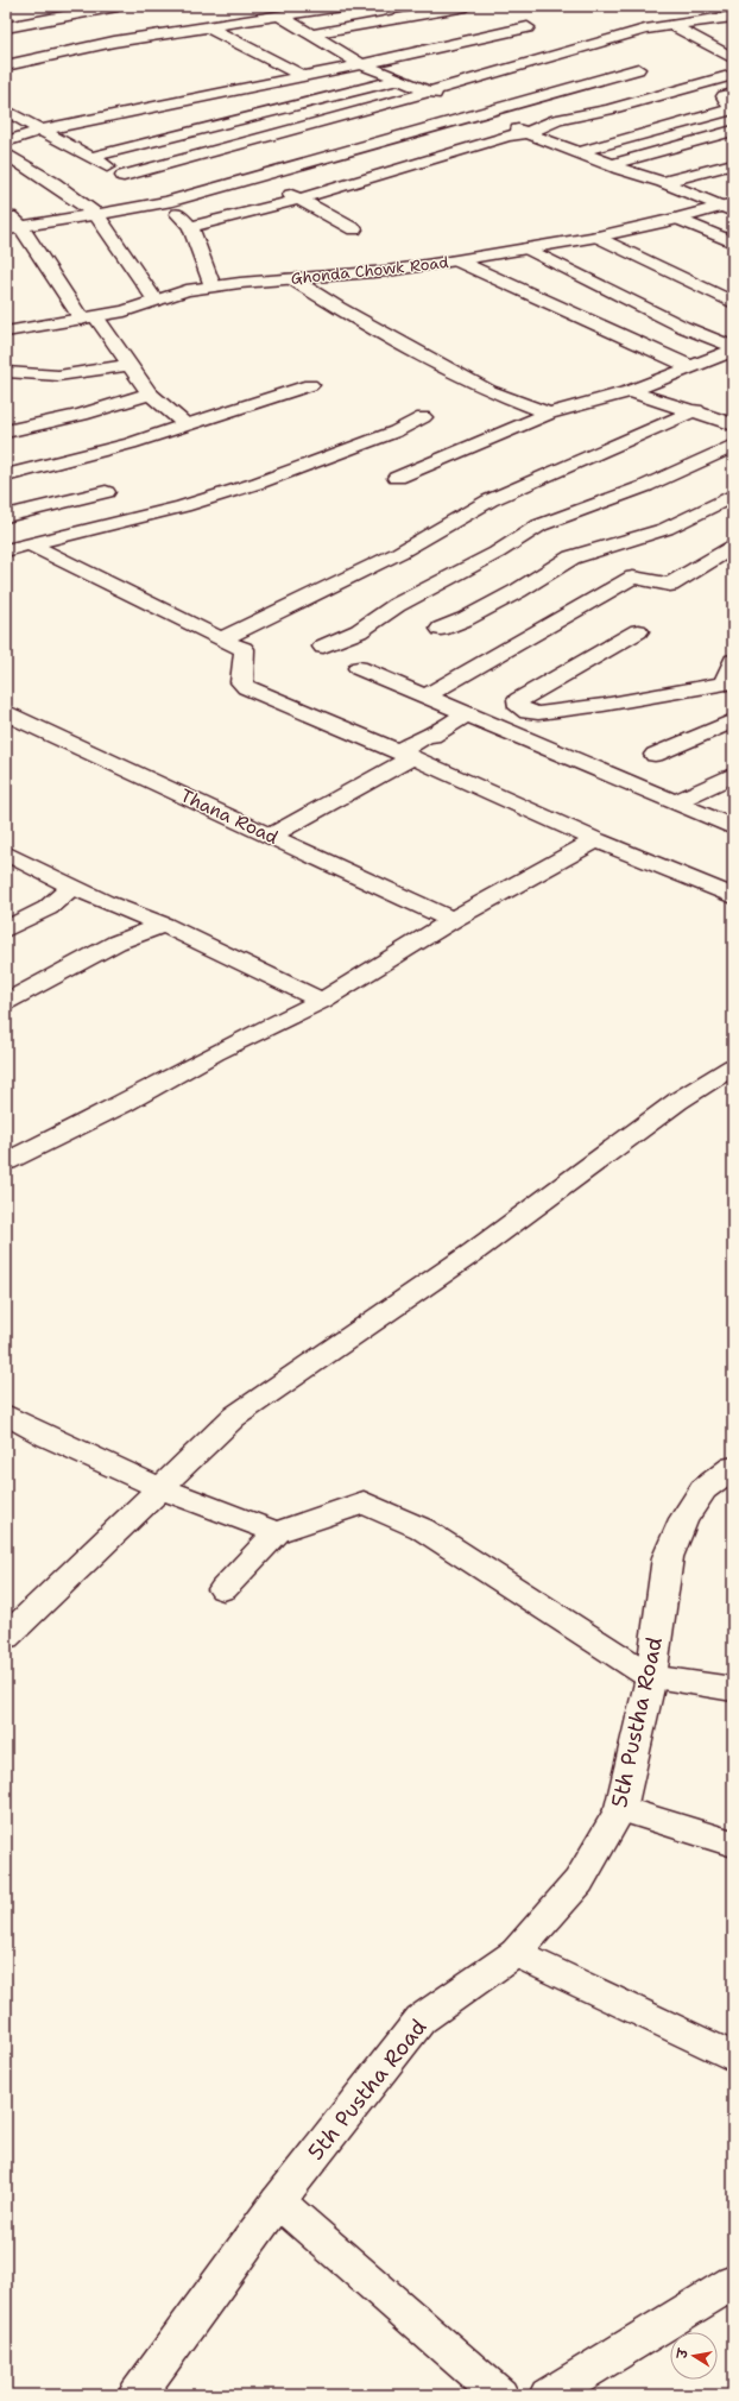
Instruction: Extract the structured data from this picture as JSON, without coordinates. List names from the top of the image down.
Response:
{
  "streets": {
    "street": ["Ghonda Chowk Road", "Thana Road", "5th Pustha Road"]
  },
  "north": "left"
}
